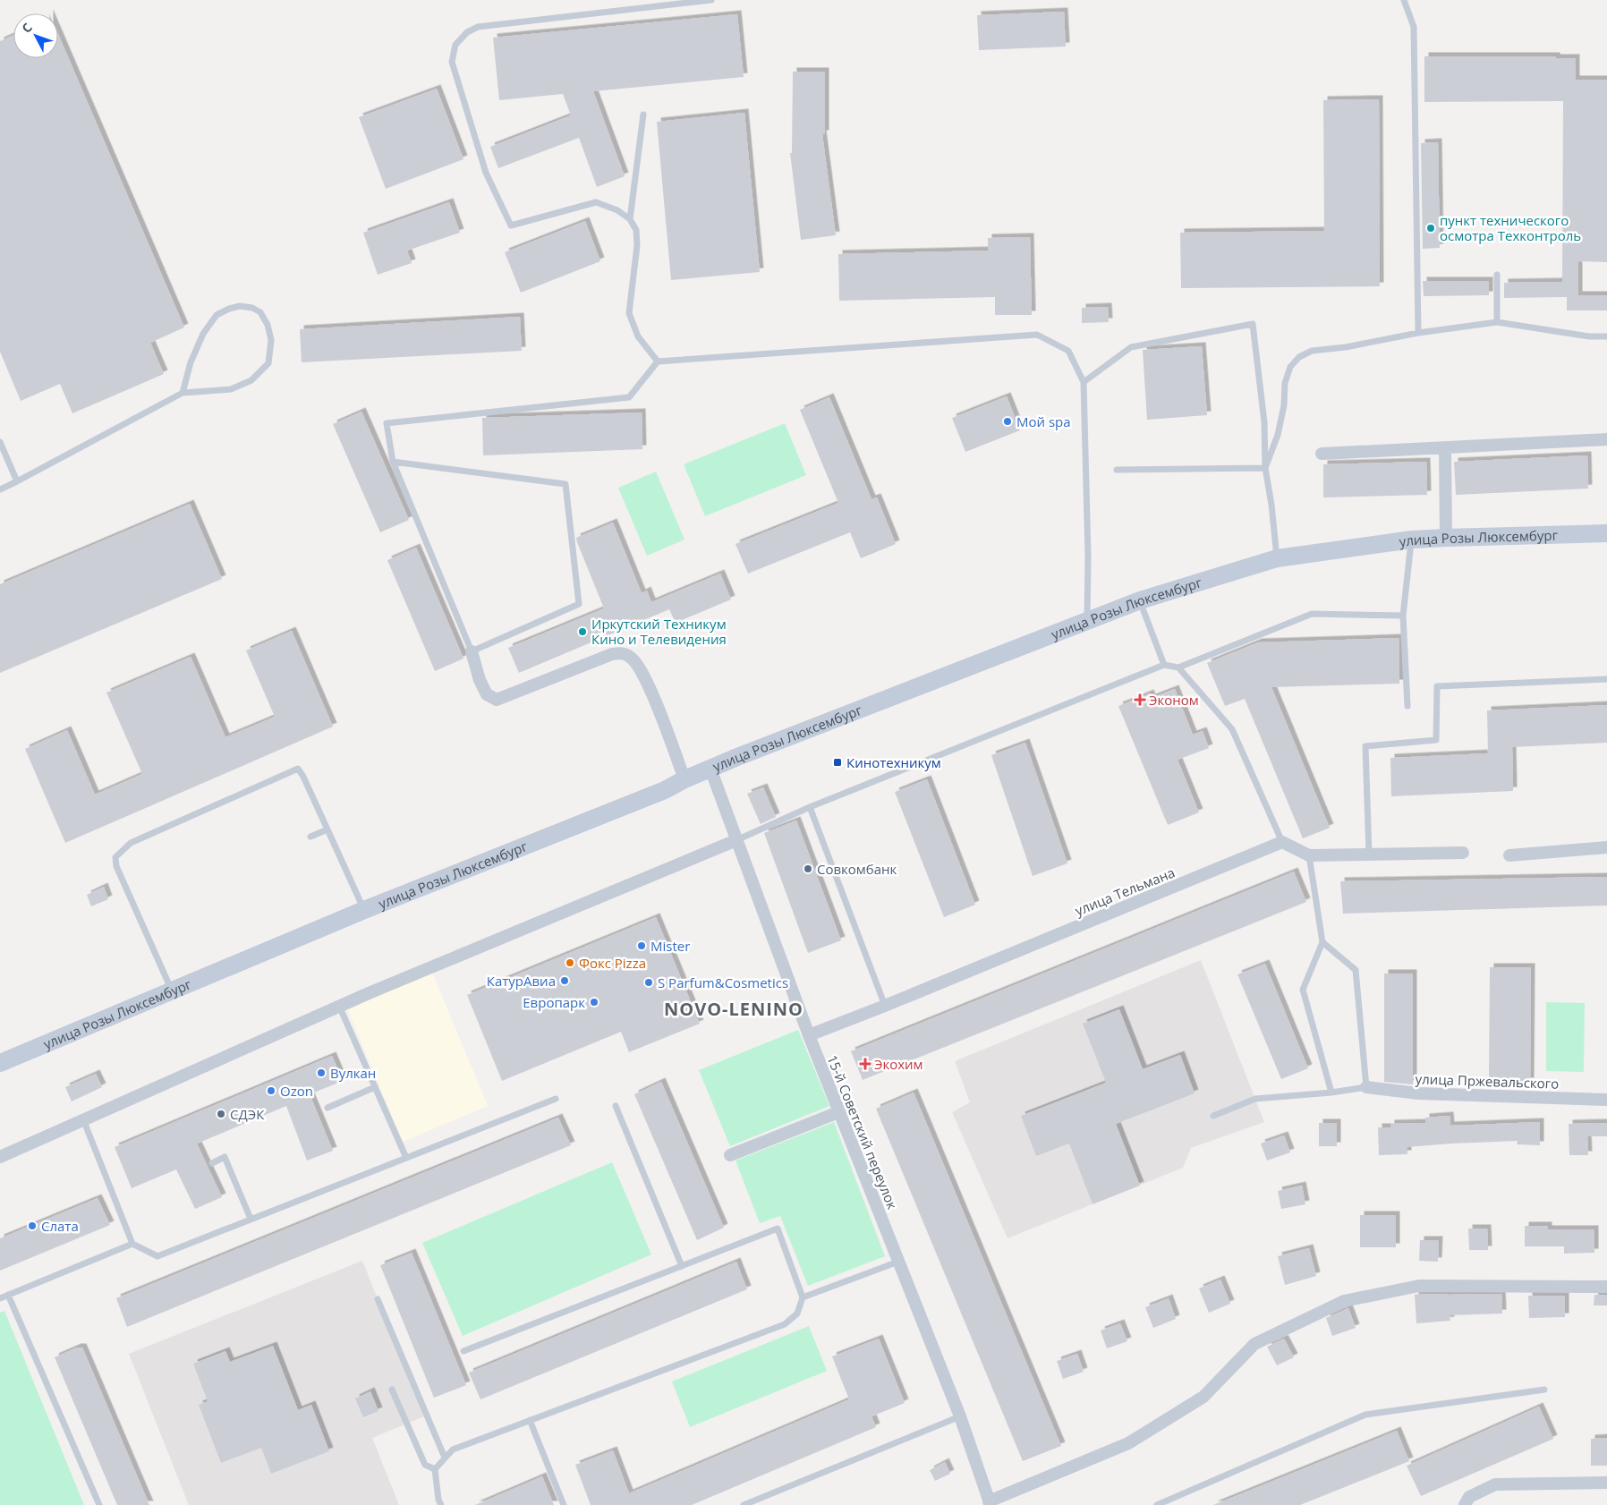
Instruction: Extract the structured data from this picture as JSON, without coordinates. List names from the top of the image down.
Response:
{
  "streets": {
    "main road": ["улица Розы Люксембург"],
    "street": ["улица Тельмана", "улица Пржевальского", "15-й Советский переулок"]
  },
  "crossings": [
    ["улица Розы Люксембург", "15-й Советский переулок"],
    ["улица Тельмана", "15-й Советский переулок"]
  ],
  "districts": ["NOVO-LENINO"],
  "places": {
    "other": [
      "пункт технического осмотра Техконтроль",
      "Мой spa",
      "Иркутский Техникум Кино и Телевидения",
      "Совкомбанк",
      "Mister",
      "Фокс Pizza",
      "КатурАвиа",
      "S Parfum&Cosmetics",
      "Европарк",
      "Вулкан",
      "Ozon",
      "СДЭК",
      "Слата"
    ],
    "health": ["Эконом", "Экохим"],
    "transit": ["Кинотехникум"]
  },
  "north": "top left"
}
